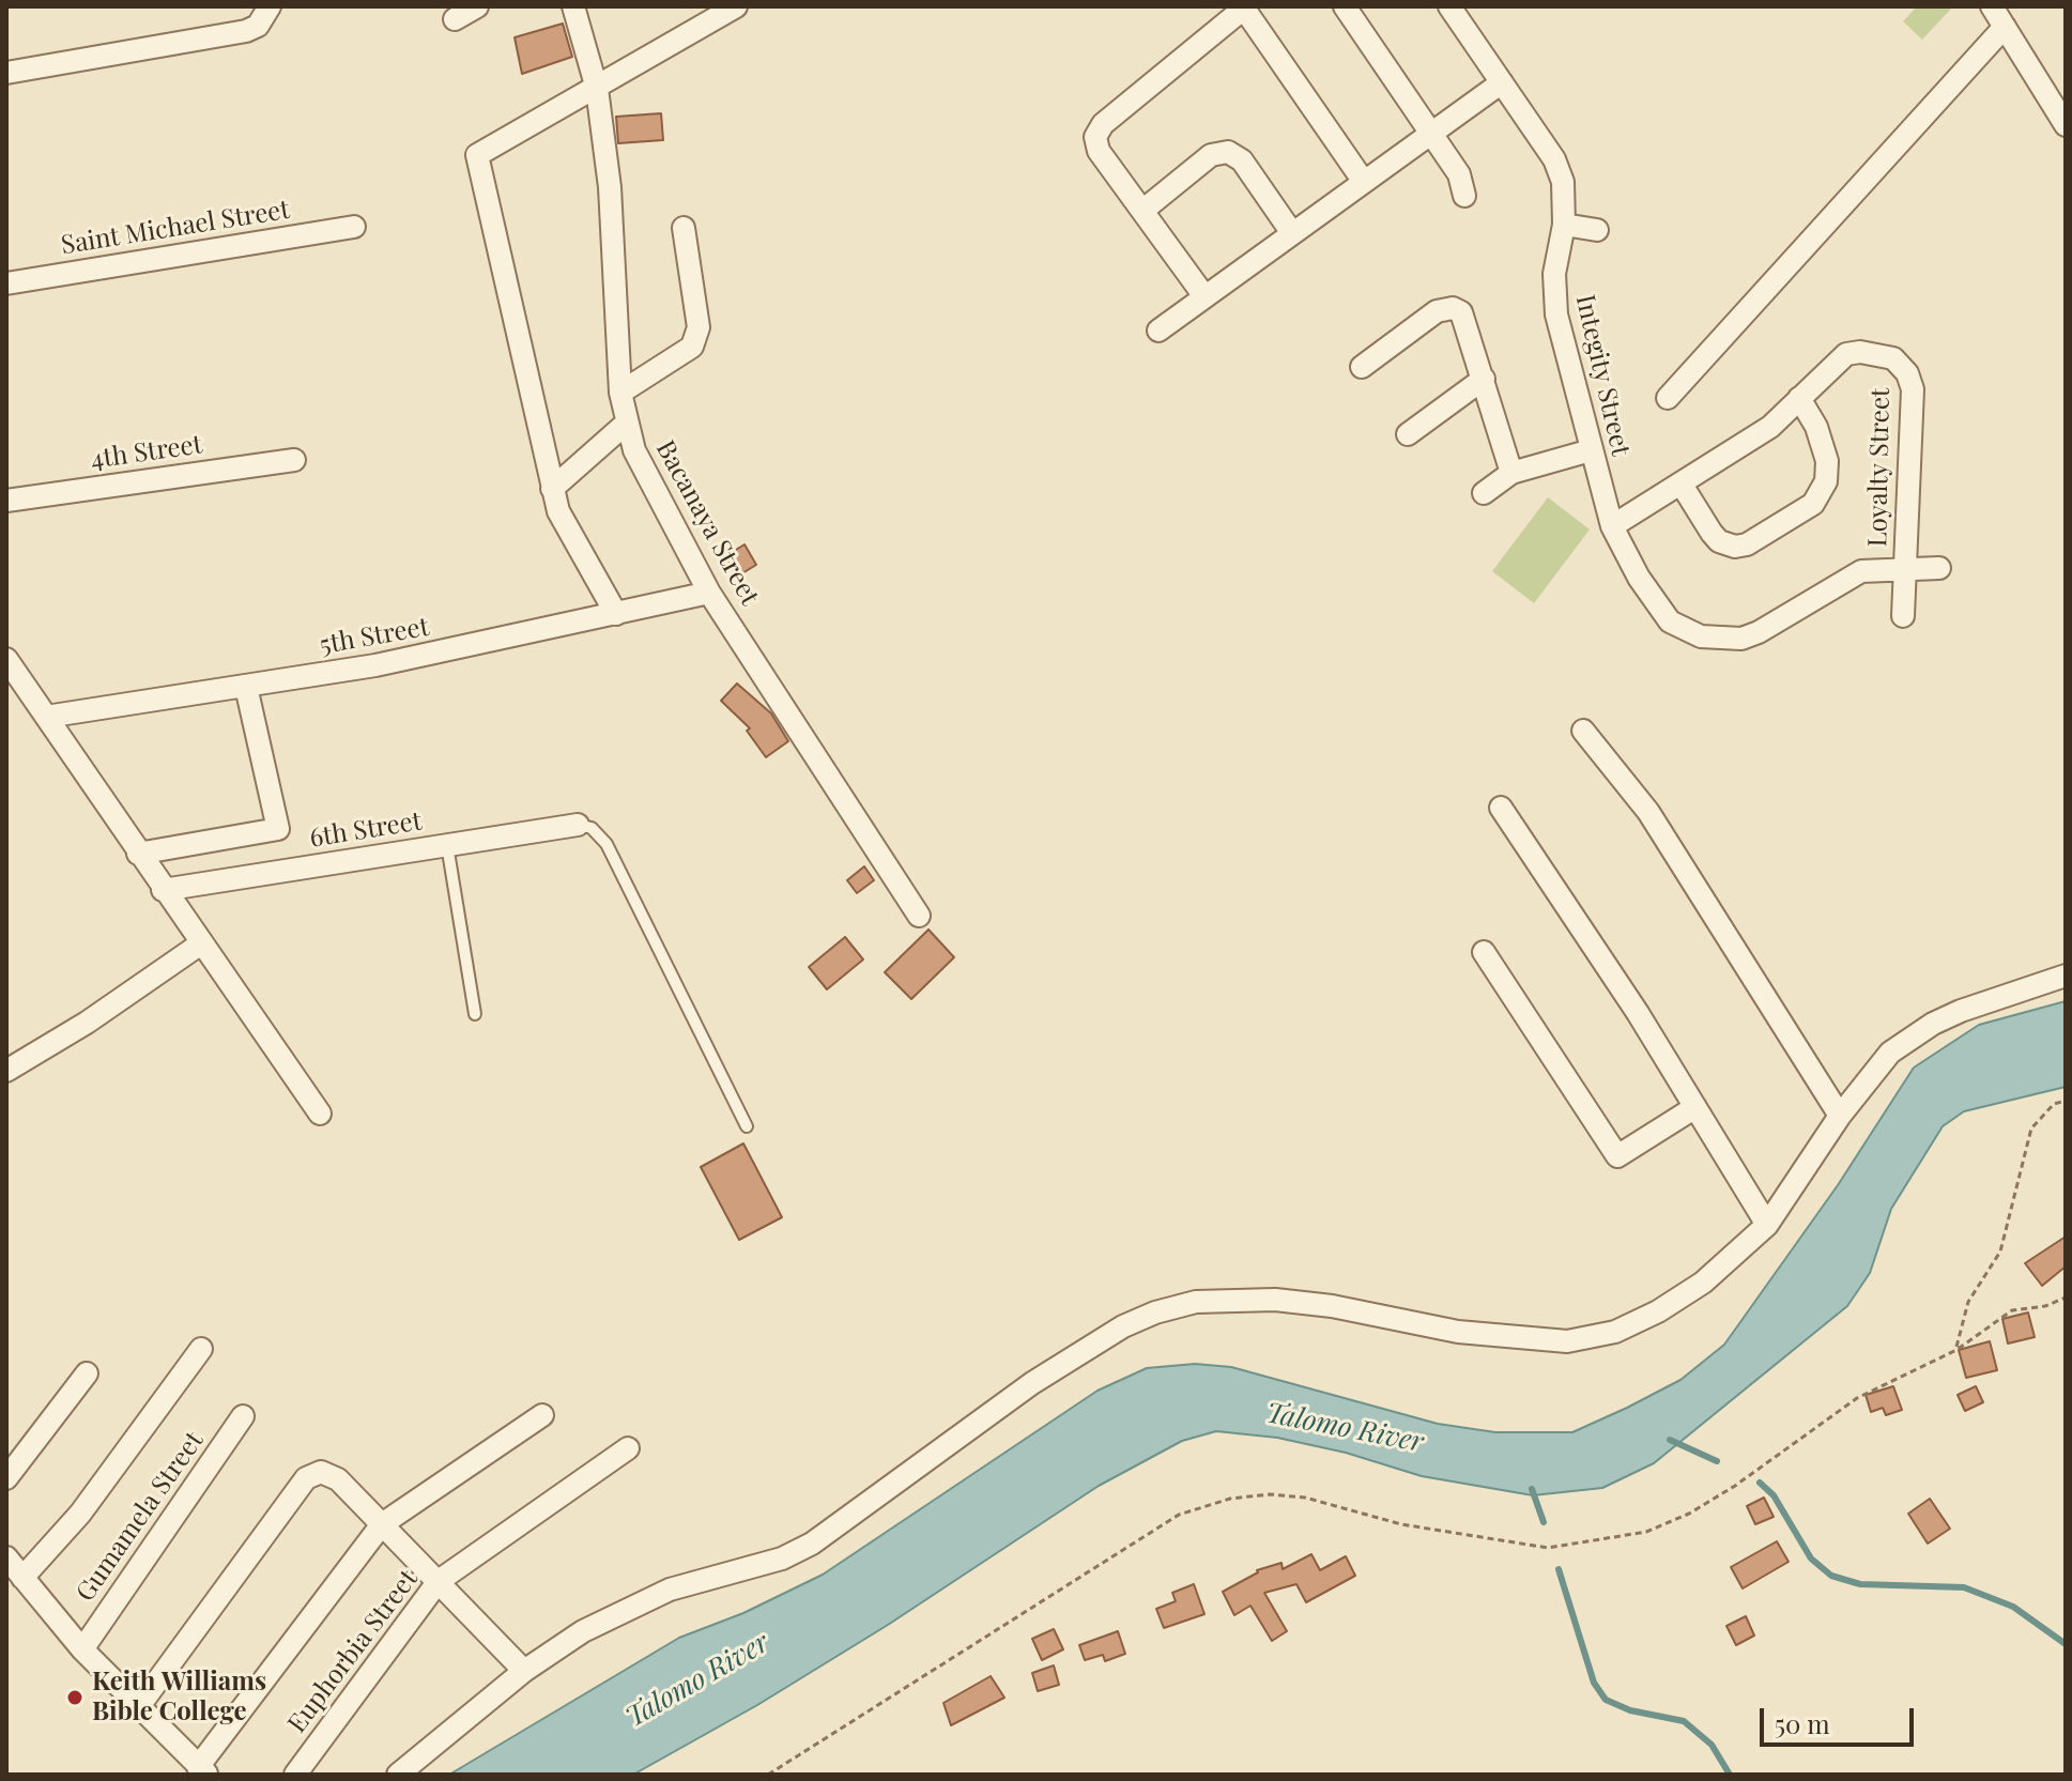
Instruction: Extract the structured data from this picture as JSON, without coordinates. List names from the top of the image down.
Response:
{
  "streets": {
    "street": [
      "Saint Michael Street",
      "Integity Street",
      "4th Street",
      "Loyalty Street",
      "Bacanaya Street",
      "5th Street",
      "6th Street",
      "Gumamela Street",
      "Euphorbia Street"
    ]
  },
  "crossings": [
    ["Integity Street", "Loyalty Street"],
    ["Bacanaya Street", "5th Street"]
  ],
  "water": ["Talomo River"],
  "places": ["Keith Williams Bible College"],
  "scale_bar": "50 m"
}
